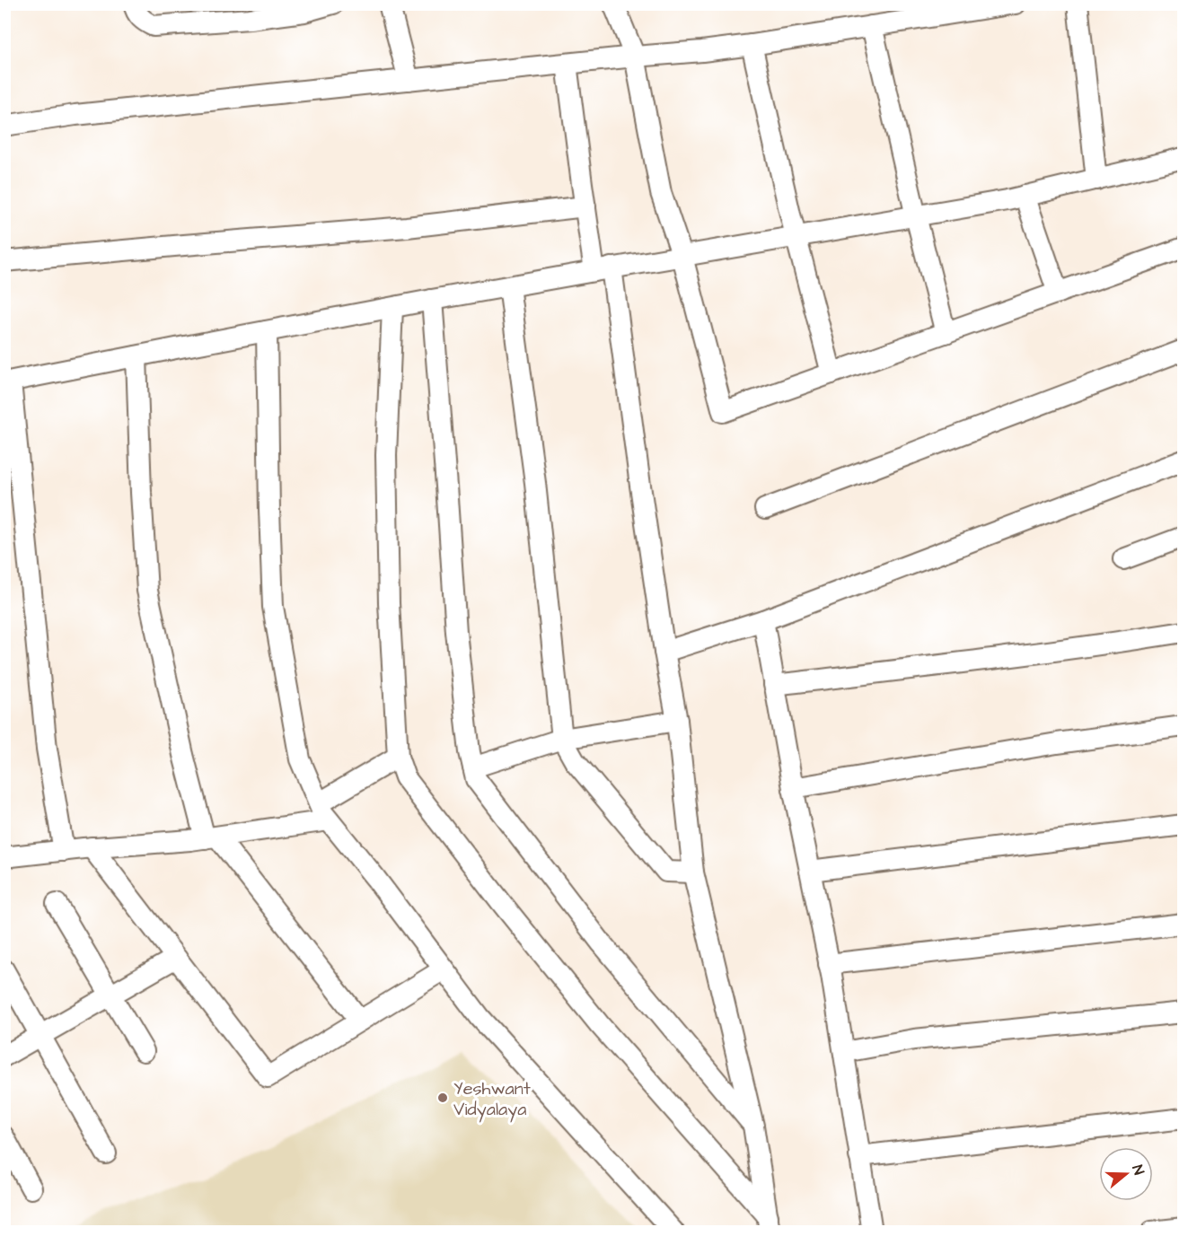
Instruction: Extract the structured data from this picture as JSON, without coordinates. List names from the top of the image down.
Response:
{
  "places": ["Yeshwant Vidyalaya"],
  "north": "right"
}
